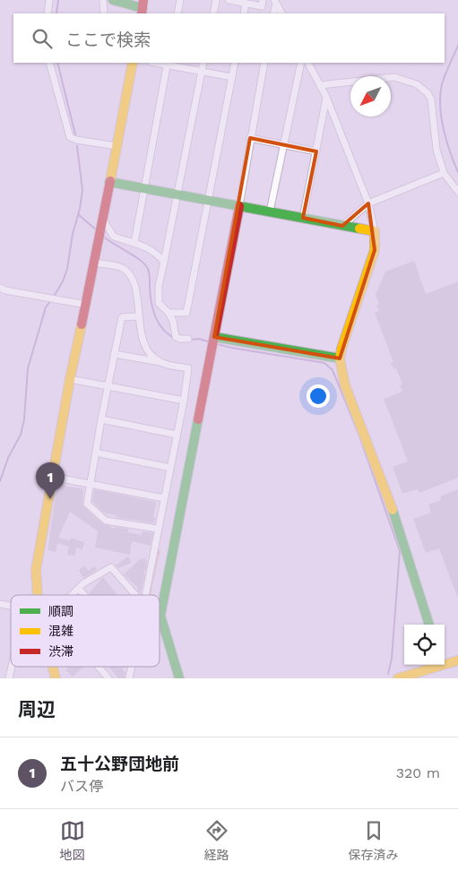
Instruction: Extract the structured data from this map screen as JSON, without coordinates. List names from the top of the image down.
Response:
{
  "legend": ["順調", "混雑", "渋滞"],
  "north": "bottom left",
  "page": {
    "search": "ここで検索",
    "pins": "1",
    "heading": "周辺",
    "list": [
      {
        "mark": "1",
        "name": "五十公野団地前",
        "note": "バス停",
        "value": "320 m"
      }
    ],
    "nav": ["地図", "経路", "保存済み"]
  }
}
